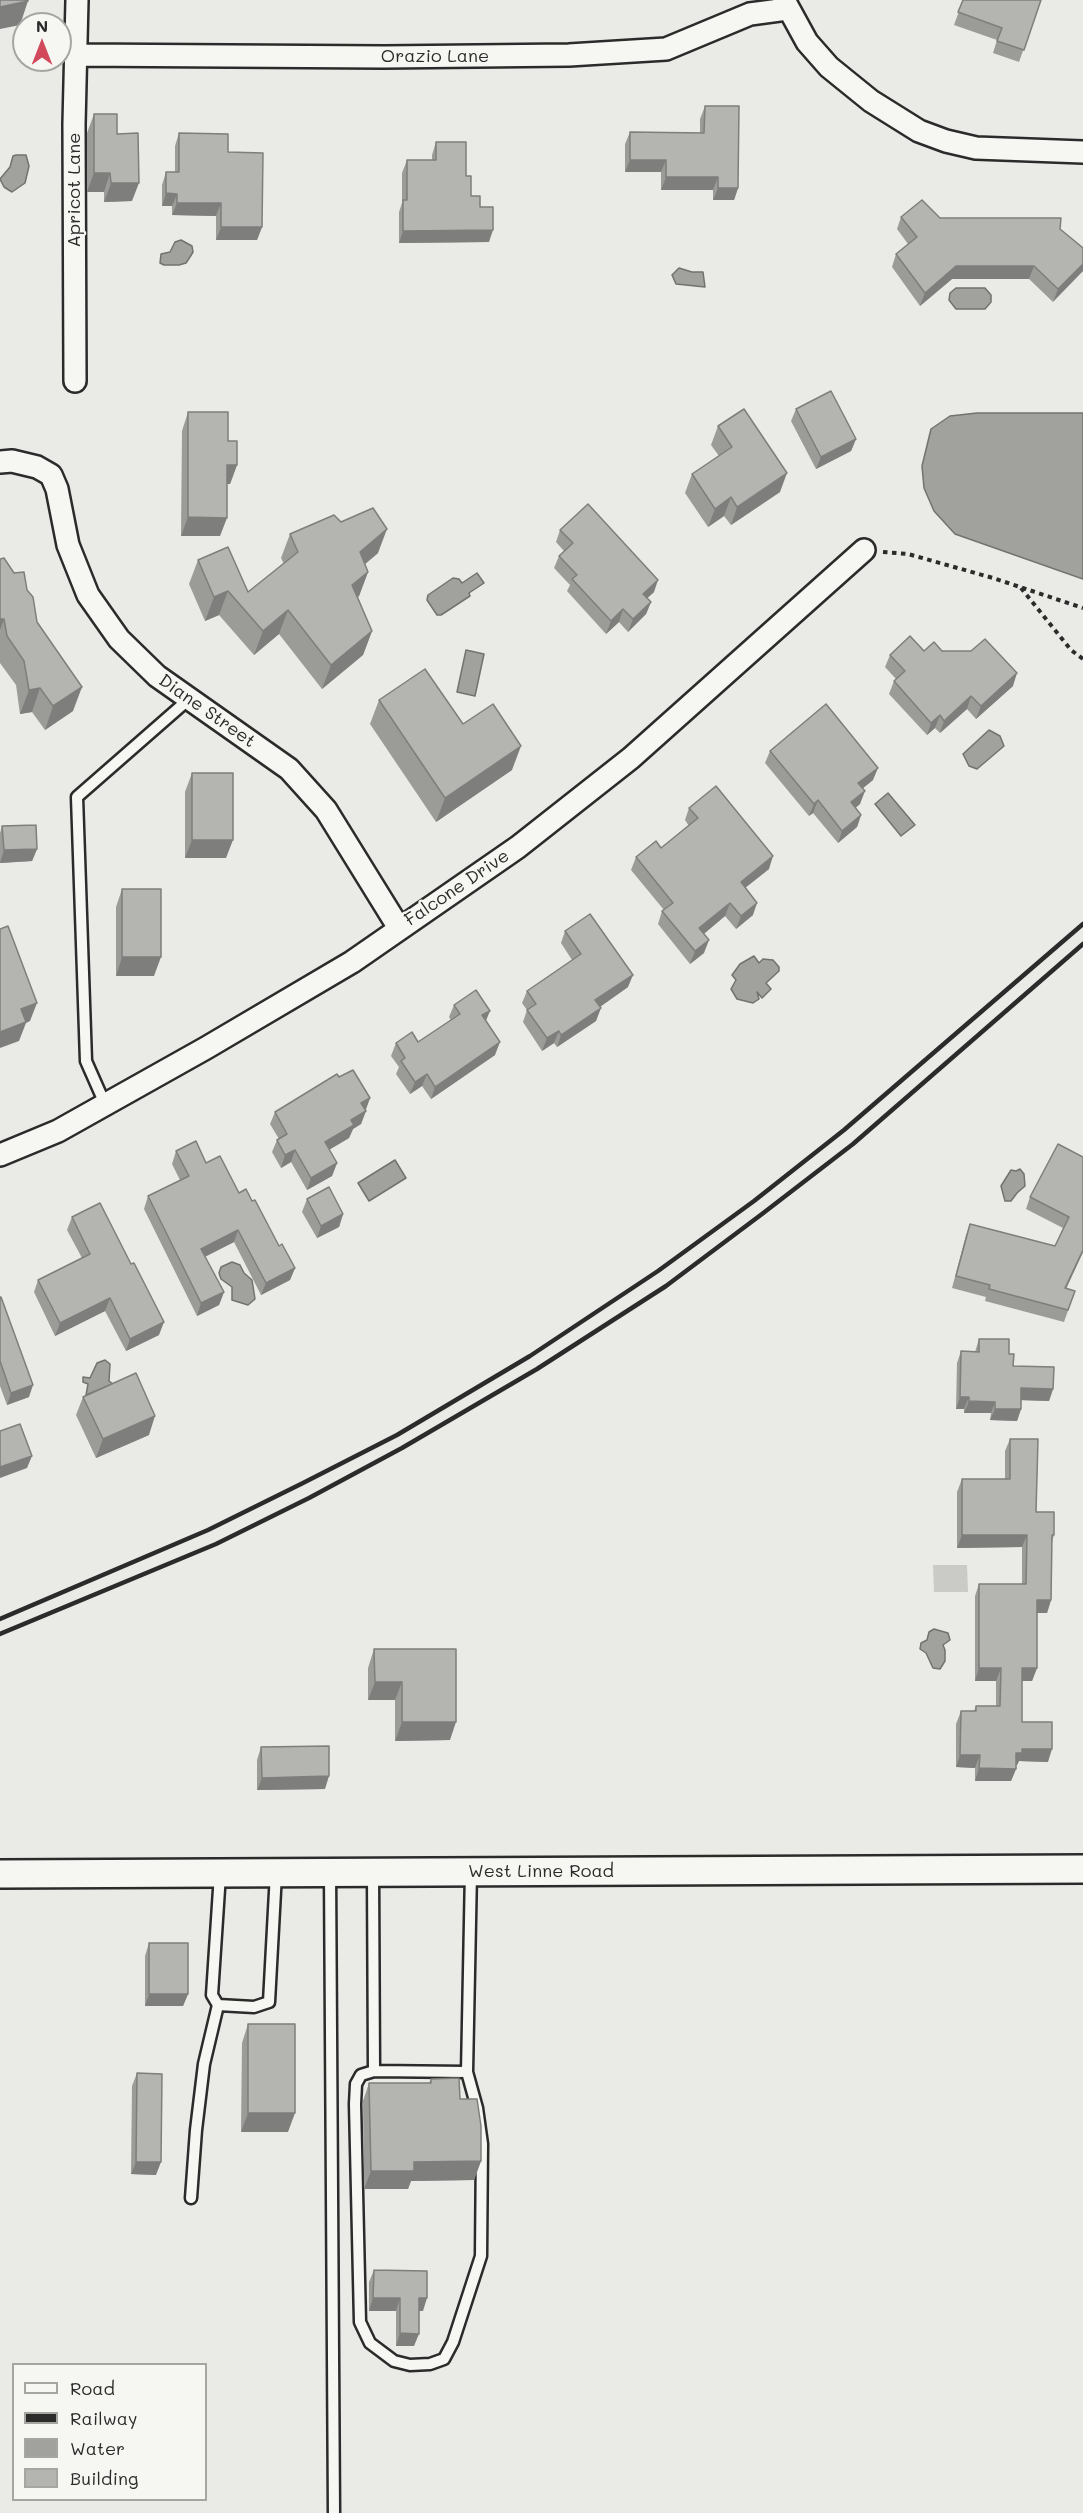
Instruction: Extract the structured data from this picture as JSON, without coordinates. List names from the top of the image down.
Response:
{
  "streets": {
    "street": [
      "Orazio Lane",
      "Apricot Lane",
      "Diane Street",
      "Falcone Drive",
      "West Linne Road"
    ]
  },
  "crossings": [
    ["Orazio Lane", "Apricot Lane"],
    ["Diane Street", "Falcone Drive"]
  ],
  "legend": [
    "Road",
    "Railway",
    "Water",
    "Building"
  ],
  "north": "top"
}
